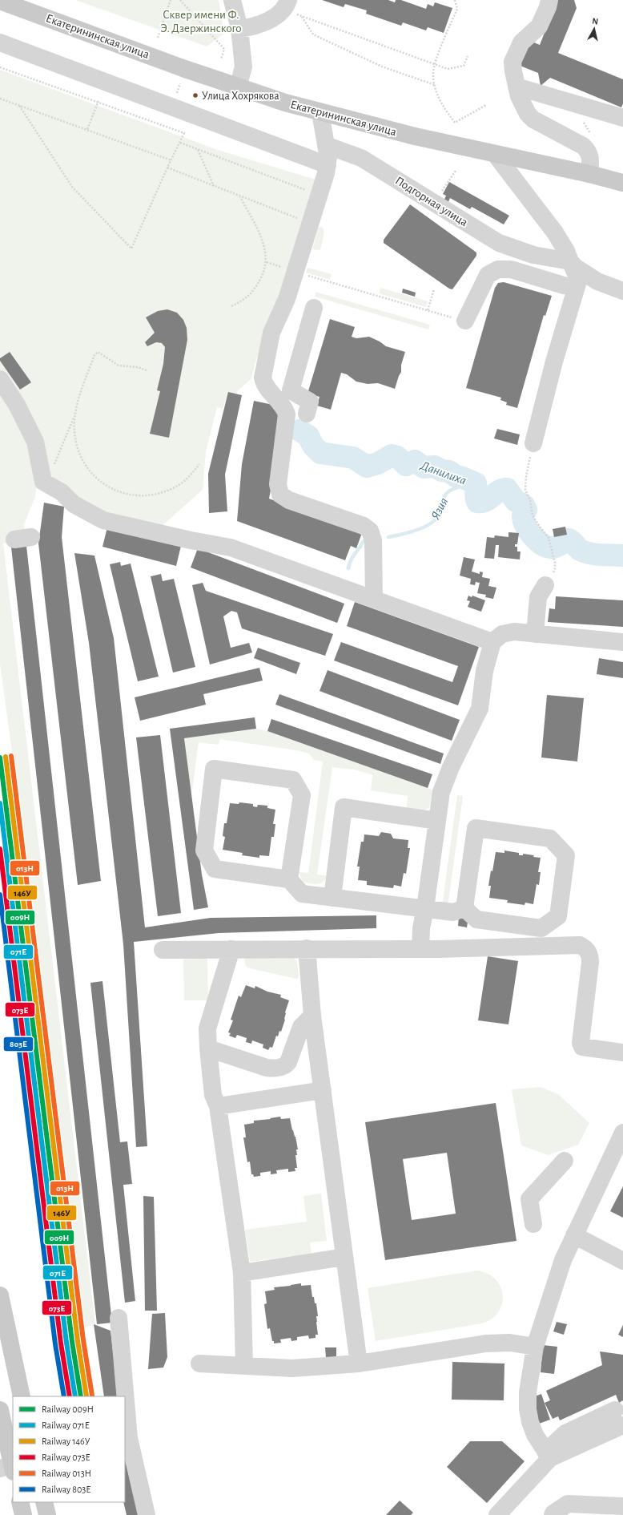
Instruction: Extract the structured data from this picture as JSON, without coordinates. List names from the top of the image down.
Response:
{
  "streets": {
    "main road": ["Екатерининская улица"],
    "street": ["Подгорная улица"]
  },
  "water": ["Данилиха", "Язия"],
  "parks": ["Сквер имени Ф. Э. Дзержинского"],
  "places": ["Улица Хохрякова"],
  "lines": [
    "rail line 013Н",
    "rail line 146У",
    "rail line 009Н",
    "rail line 071Е",
    "rail line 073Е",
    "rail line 803Е"
  ],
  "legend": [
    "Railway 009Н",
    "Railway 071Е",
    "Railway 146У",
    "Railway 073Е",
    "Railway 013Н",
    "Railway 803Е"
  ],
  "north": "top"
}
